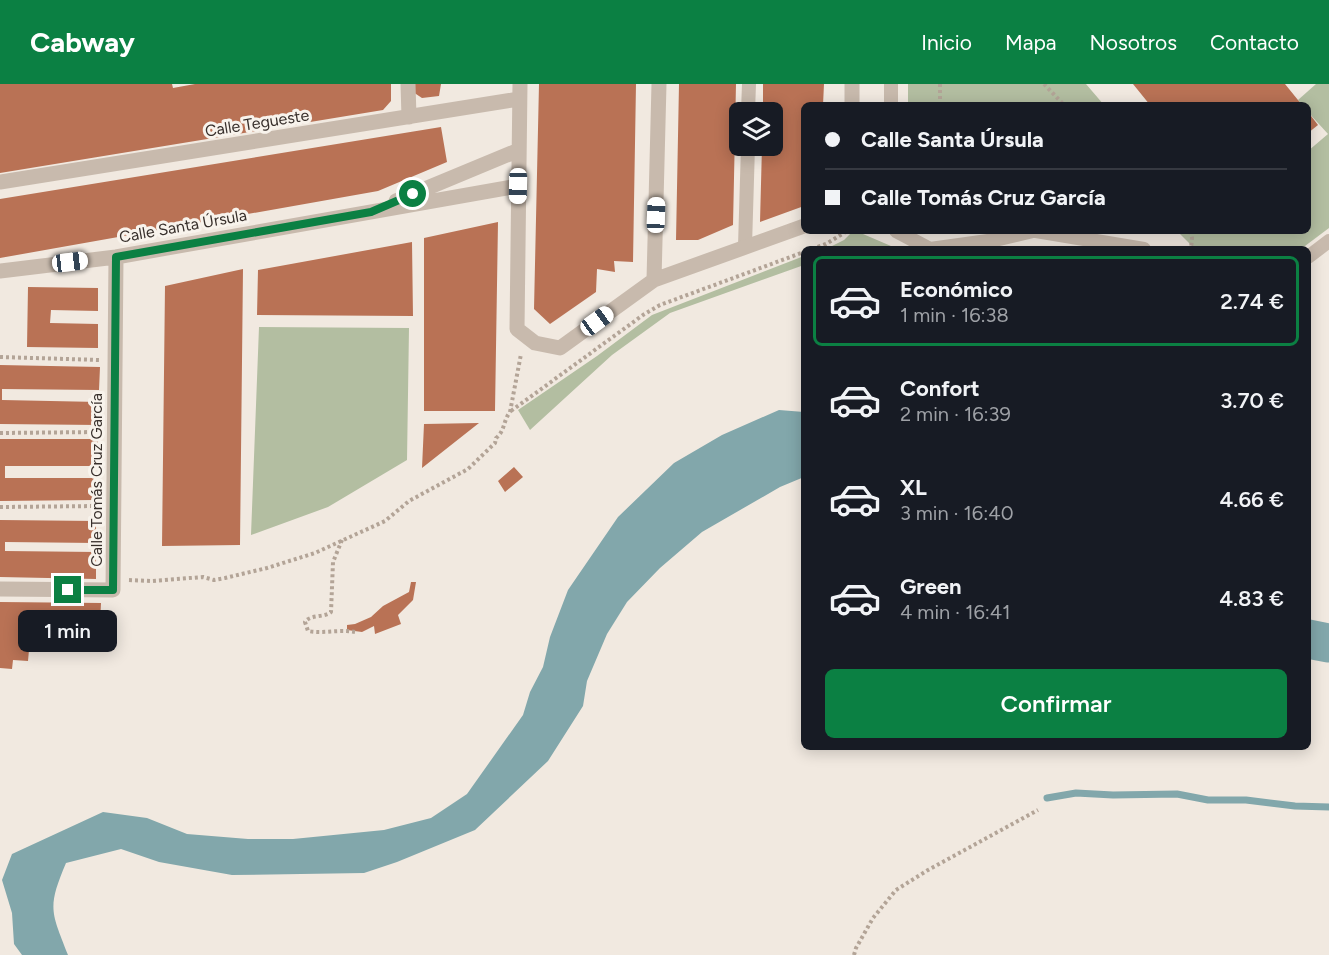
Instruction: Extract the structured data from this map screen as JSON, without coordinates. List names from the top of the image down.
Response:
{
  "streets": {
    "street": ["Calle Tegueste", "Calle Santa Úrsula", "Calle Tomás Cruz García"]
  },
  "crossings": [
    ["Calle Santa Úrsula", "Calle Tomás Cruz García"]
  ],
  "page": {
    "header": "Cabway",
    "nav": [
      "Inicio",
      "Mapa",
      "Nosotros",
      "Contacto"
    ],
    "banner": ["Calle Santa Úrsula", "Calle Tomás Cruz García"],
    "list": [
      {
        "name": "Económico",
        "note": "1 min · 16:38",
        "value": "2.74 €"
      },
      {
        "name": "Confort",
        "note": "2 min · 16:39",
        "value": "3.70 €"
      },
      {
        "name": "XL",
        "note": "3 min · 16:40",
        "value": "4.66 €"
      },
      {
        "name": "Green",
        "note": "4 min · 16:41",
        "value": "4.83 €"
      }
    ],
    "bubble": "1 min",
    "buttons": "Confirmar"
  }
}
